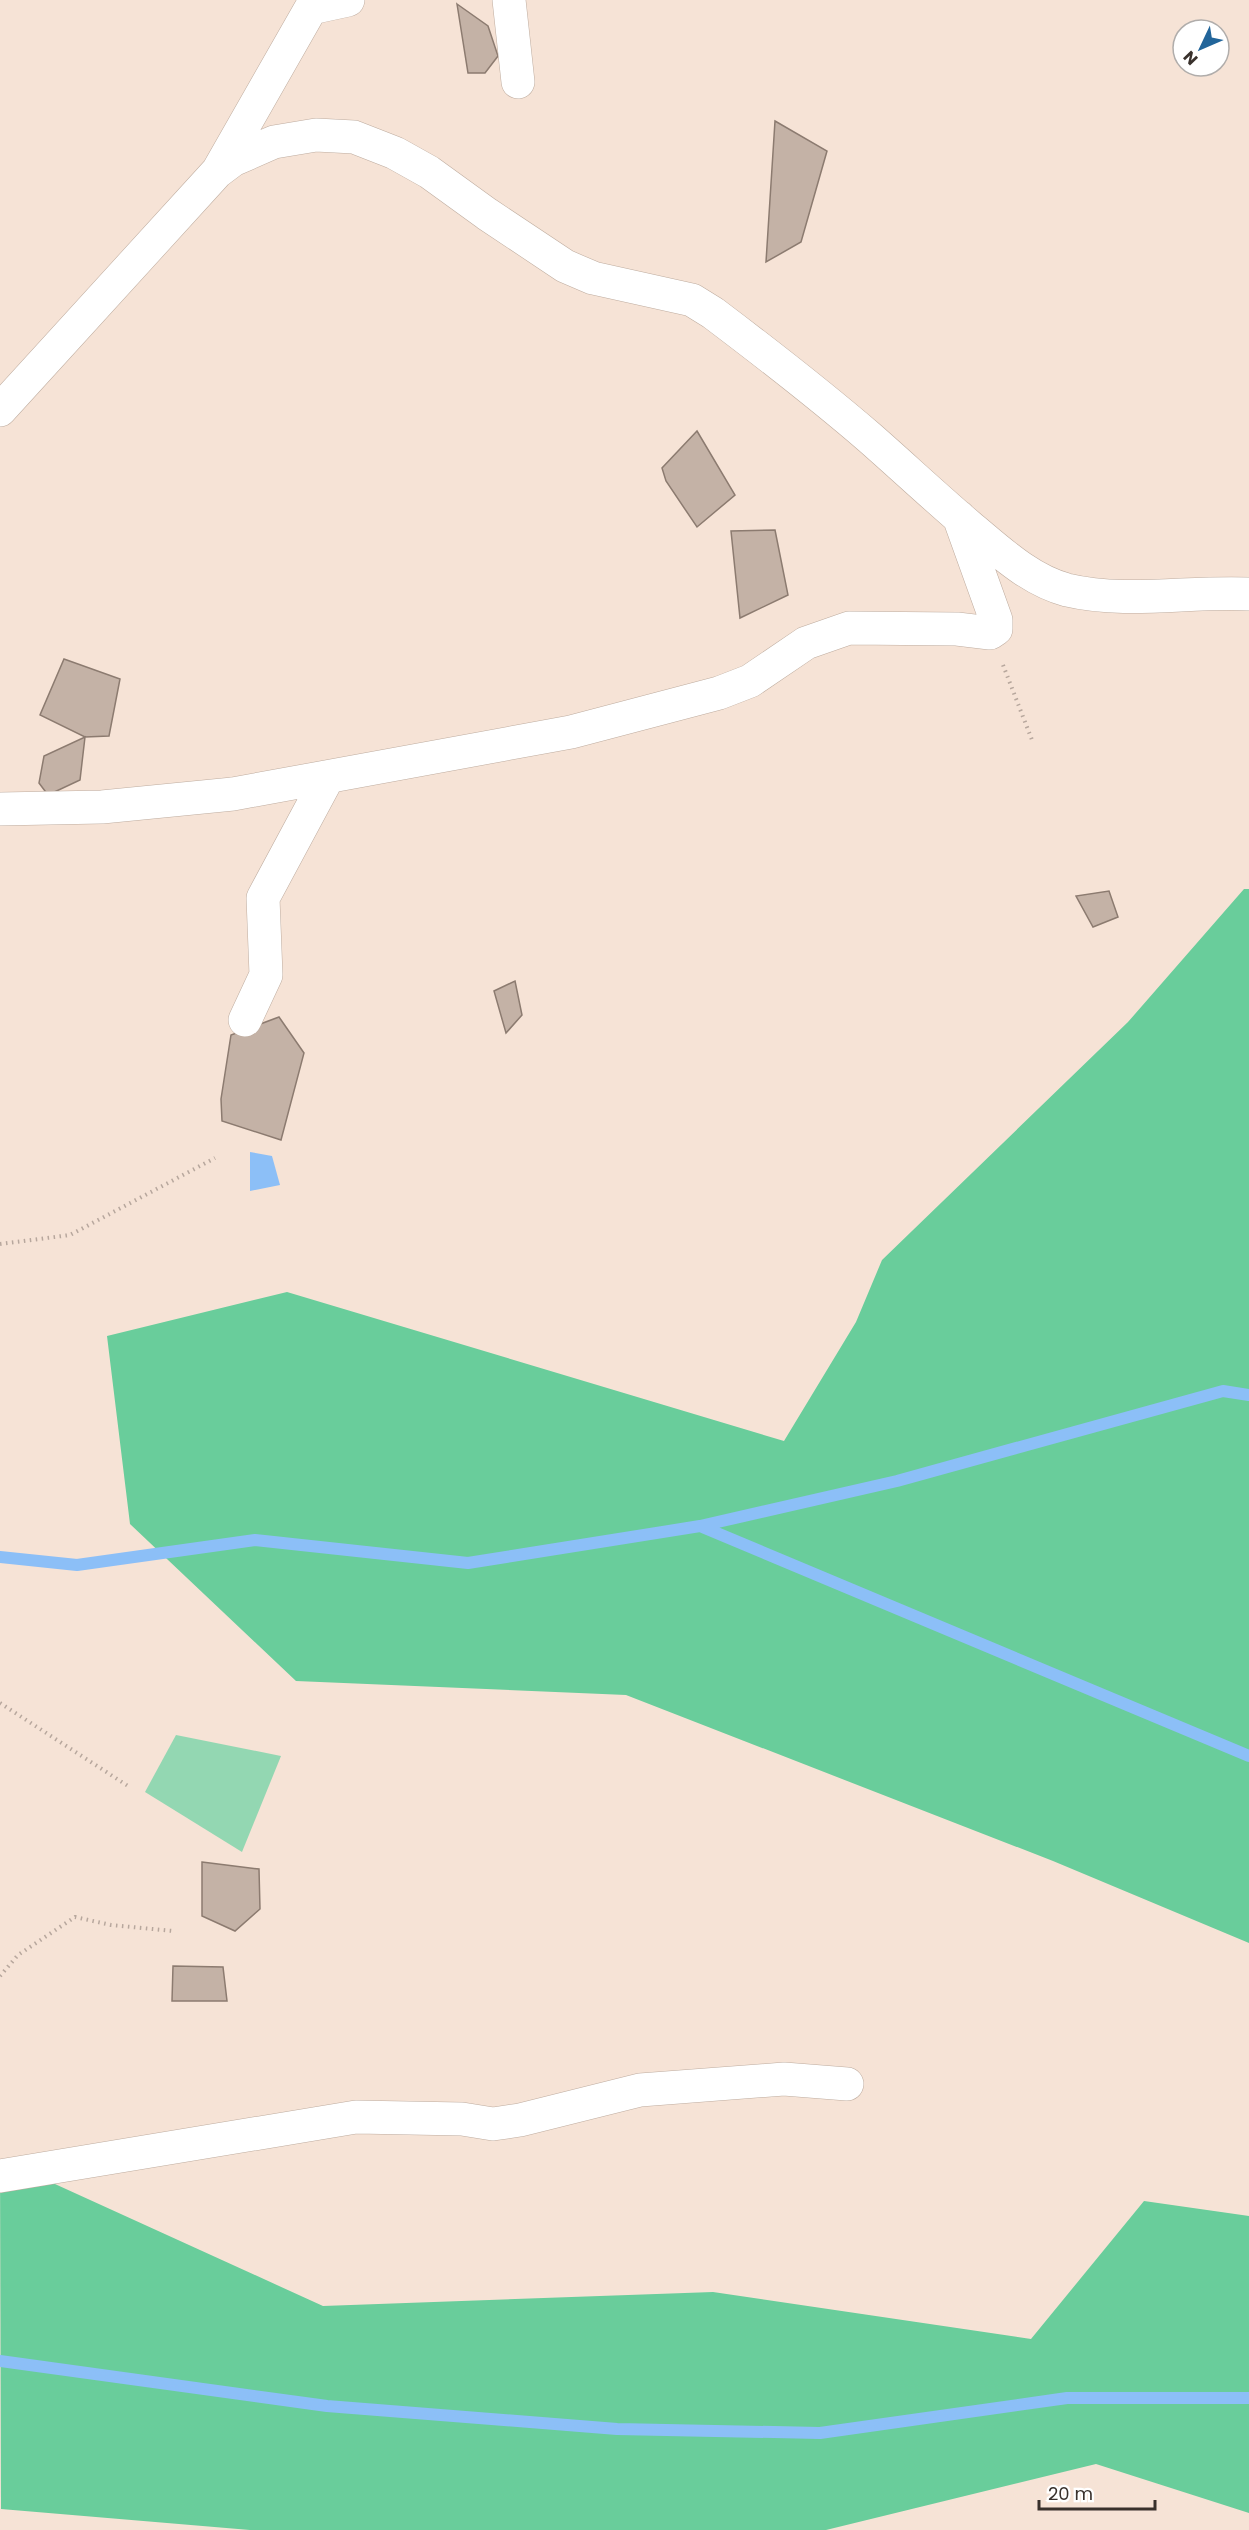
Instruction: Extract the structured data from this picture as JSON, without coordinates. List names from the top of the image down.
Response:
{
  "scale_bar": "20 m",
  "north": "bottom left"
}
